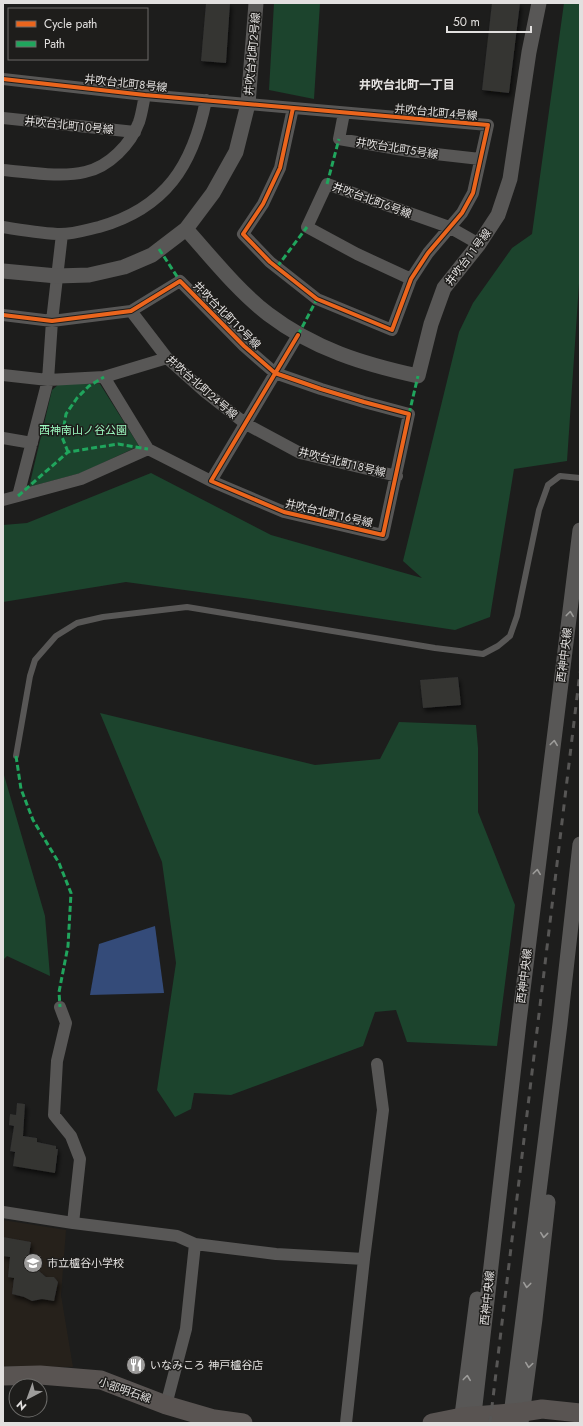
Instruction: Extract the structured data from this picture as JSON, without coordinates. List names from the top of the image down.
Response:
{
  "streets": {
    "main road": ["小部明石線"],
    "street": [
      "井吹台北町２号線",
      "井吹台北町８号線",
      "井吹台北町４号線",
      "井吹台北町１０号線",
      "井吹台北町５号線",
      "井吹台北町６号線",
      "井吹台１１号線",
      "井吹台北町１９号線",
      "井吹台北町２４号線",
      "井吹台北町１８号線",
      "井吹台北町１６号線",
      "西神中央線"
    ]
  },
  "crossings": [
    ["井吹台北町２号線", "井吹台北町８号線"],
    ["井吹台北町２号線", "井吹台北町４号線"],
    ["井吹台北町２号線", "井吹台１１号線"],
    ["井吹台北町８号線", "井吹台北町４号線"],
    ["井吹台北町４号線", "井吹台北町５号線"],
    ["井吹台北町４号線", "井吹台北町６号線"],
    ["井吹台北町６号線", "井吹台１１号線"],
    ["井吹台北町１９号線", "井吹台北町２４号線"],
    ["井吹台北町１９号線", "井吹台北町１６号線"],
    ["井吹台北町２４号線", "井吹台北町１８号線"],
    ["井吹台北町１８号線", "井吹台北町１６号線"]
  ],
  "one_way": ["西神中央線"],
  "districts": ["井吹台北町一丁目"],
  "parks": ["西神南山ノ谷公園"],
  "places": {
    "school or university": ["市立櫨谷小学校"],
    "restaurant": ["いなみころ 神戸櫨谷店"]
  },
  "legend": ["Cycle path", "Path"],
  "scale_bar": "50 m",
  "north": "bottom left"
}
